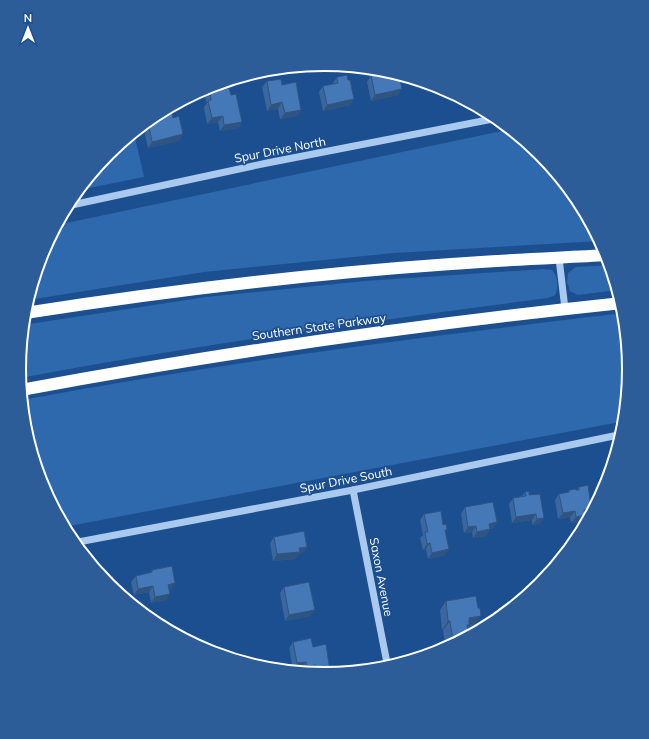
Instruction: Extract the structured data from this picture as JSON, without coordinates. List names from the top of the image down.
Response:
{
  "streets": {
    "highway": ["Southern State Parkway"],
    "street": ["Spur Drive North", "Spur Drive South", "Saxon Avenue"]
  },
  "crossings": [
    ["Spur Drive South", "Saxon Avenue"]
  ],
  "north": "top"
}
